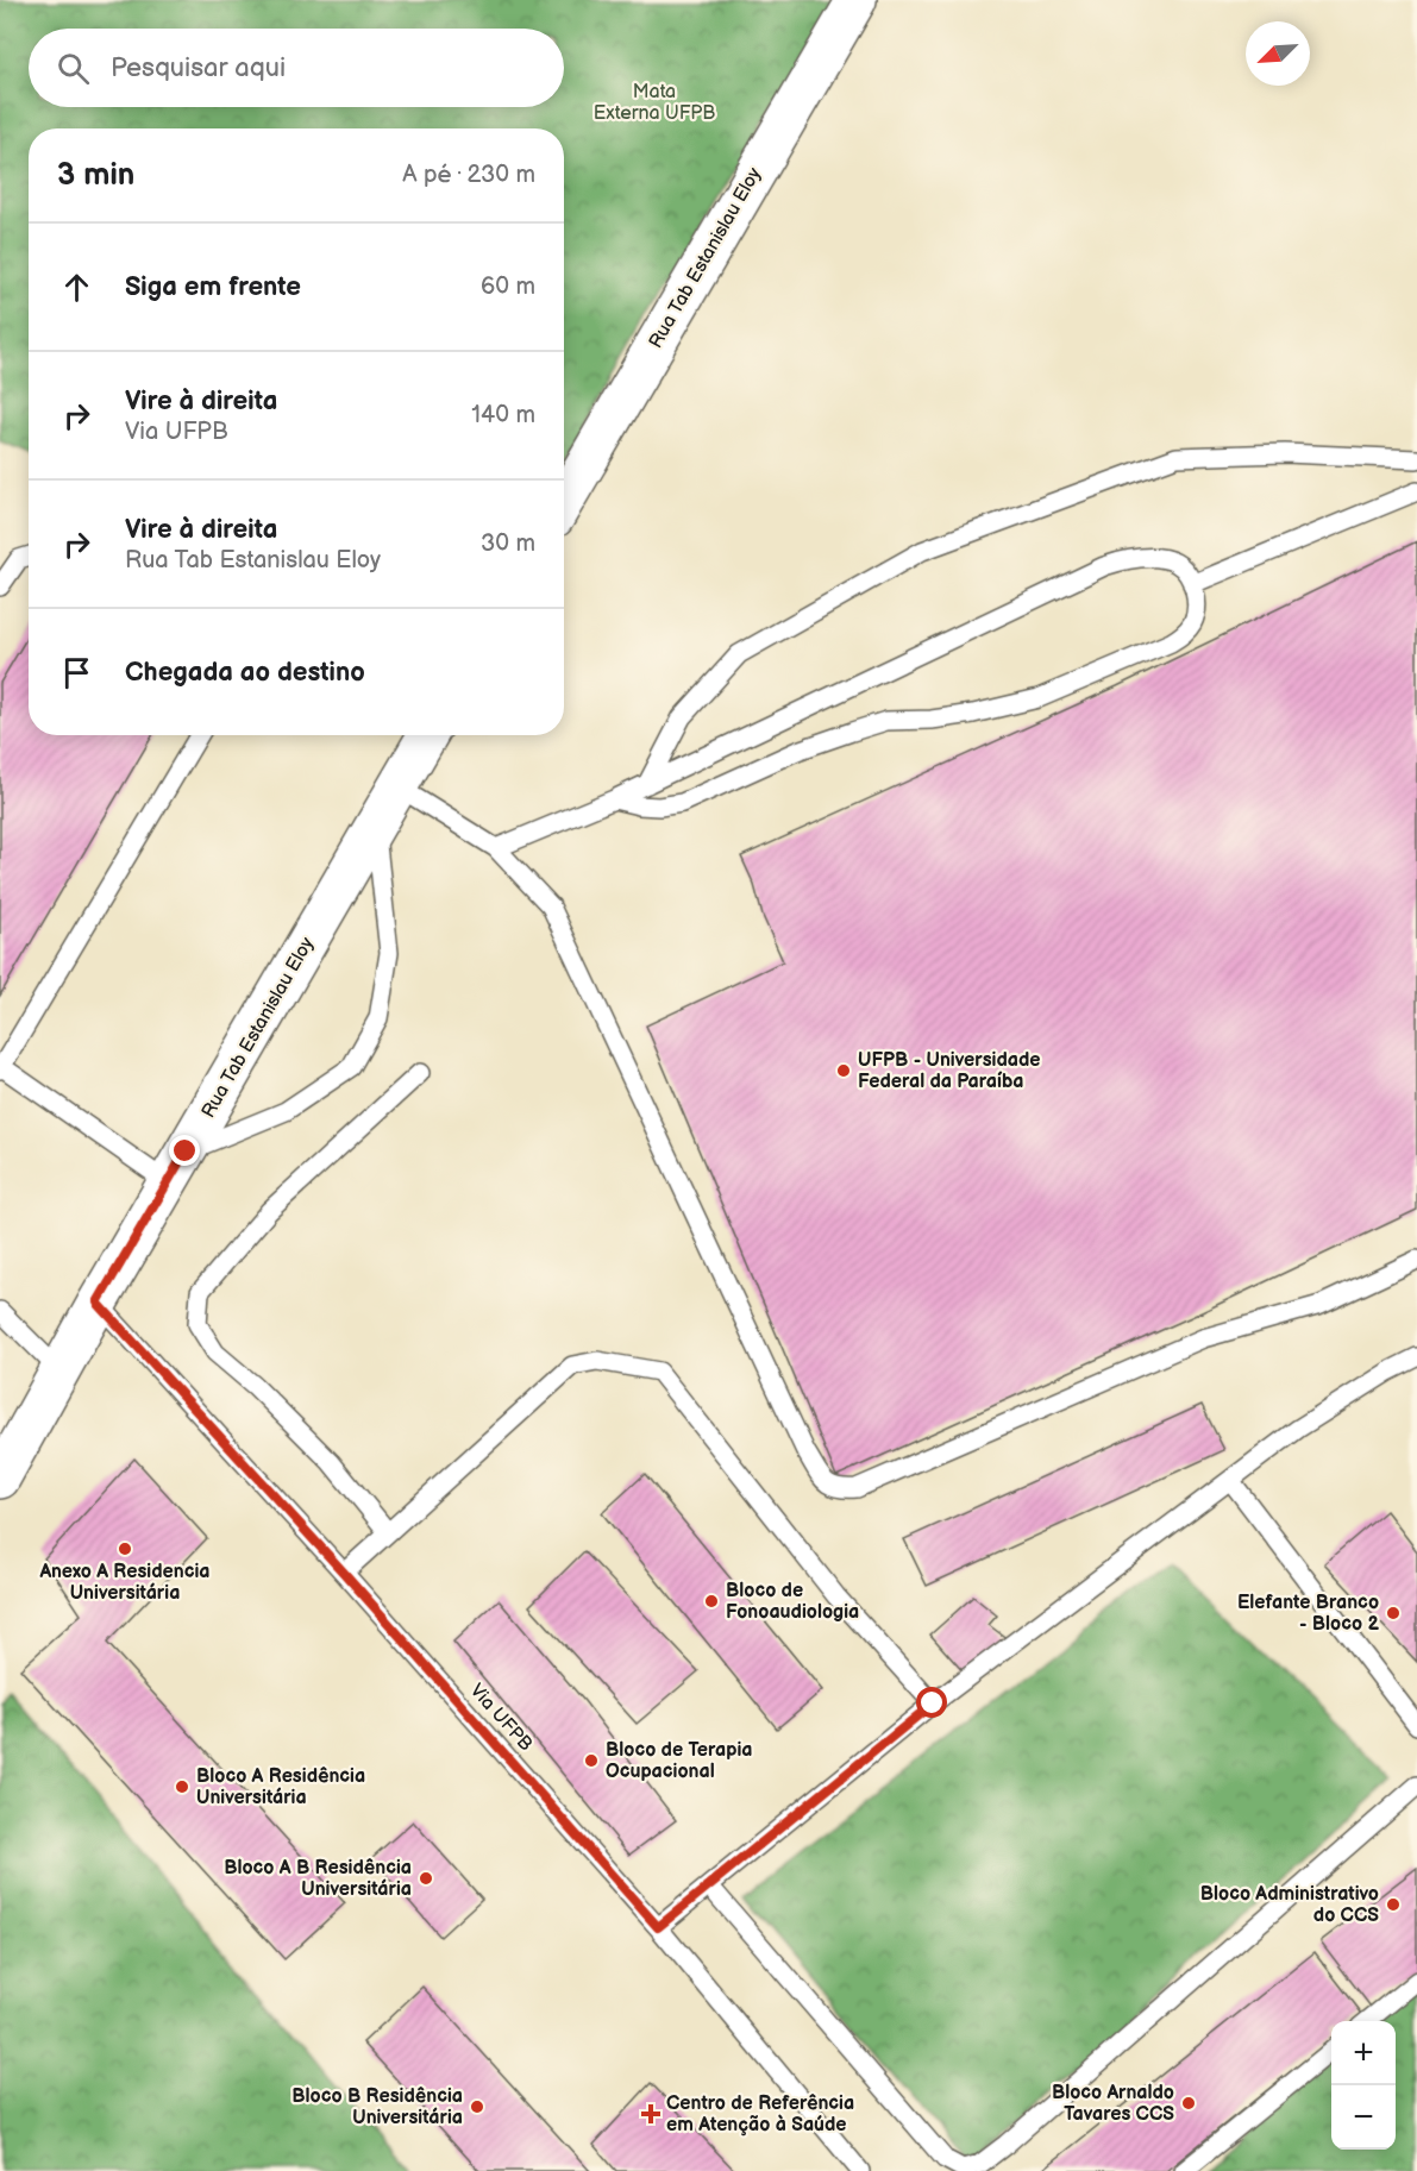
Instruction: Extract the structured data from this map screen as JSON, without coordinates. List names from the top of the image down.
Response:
{
  "streets": {
    "street": ["Rua Tab Estanislau Eloy"],
    "lane": ["Via UFPB"]
  },
  "crossings": [
    ["Rua Tab Estanislau Eloy", "Via UFPB"]
  ],
  "parks": ["Mata Externa UFPB"],
  "places": {
    "other": [
      "UFPB - Universidade Federal da Paraíba",
      "Anexo A Residencia Universitária",
      "Bloco de Fonoaudiologia",
      "Elefante Branco - Bloco 2",
      "Bloco de Terapia Ocupacional",
      "Bloco A Residência Universitária",
      "Bloco A B Residência Universitária",
      "Bloco Administrativo do CCS",
      "Bloco Arnaldo Tavares CCS",
      "Bloco B Residência Universitária"
    ],
    "health": ["Centro de Referência em Atenção à Saúde"]
  },
  "north": "bottom left",
  "page": {
    "search": "Pesquisar aqui",
    "heading": ["3 min", "A pé · 230 m"],
    "list": [
      ["Siga em frente", "60 m"],
      ["Vire à direita", "Via UFPB", "140 m"],
      ["Vire à direita", "Rua Tab Estanislau Eloy", "30 m"],
      "Chegada ao destino"
    ],
    "map_buttons": ["+", "−"]
  }
}
